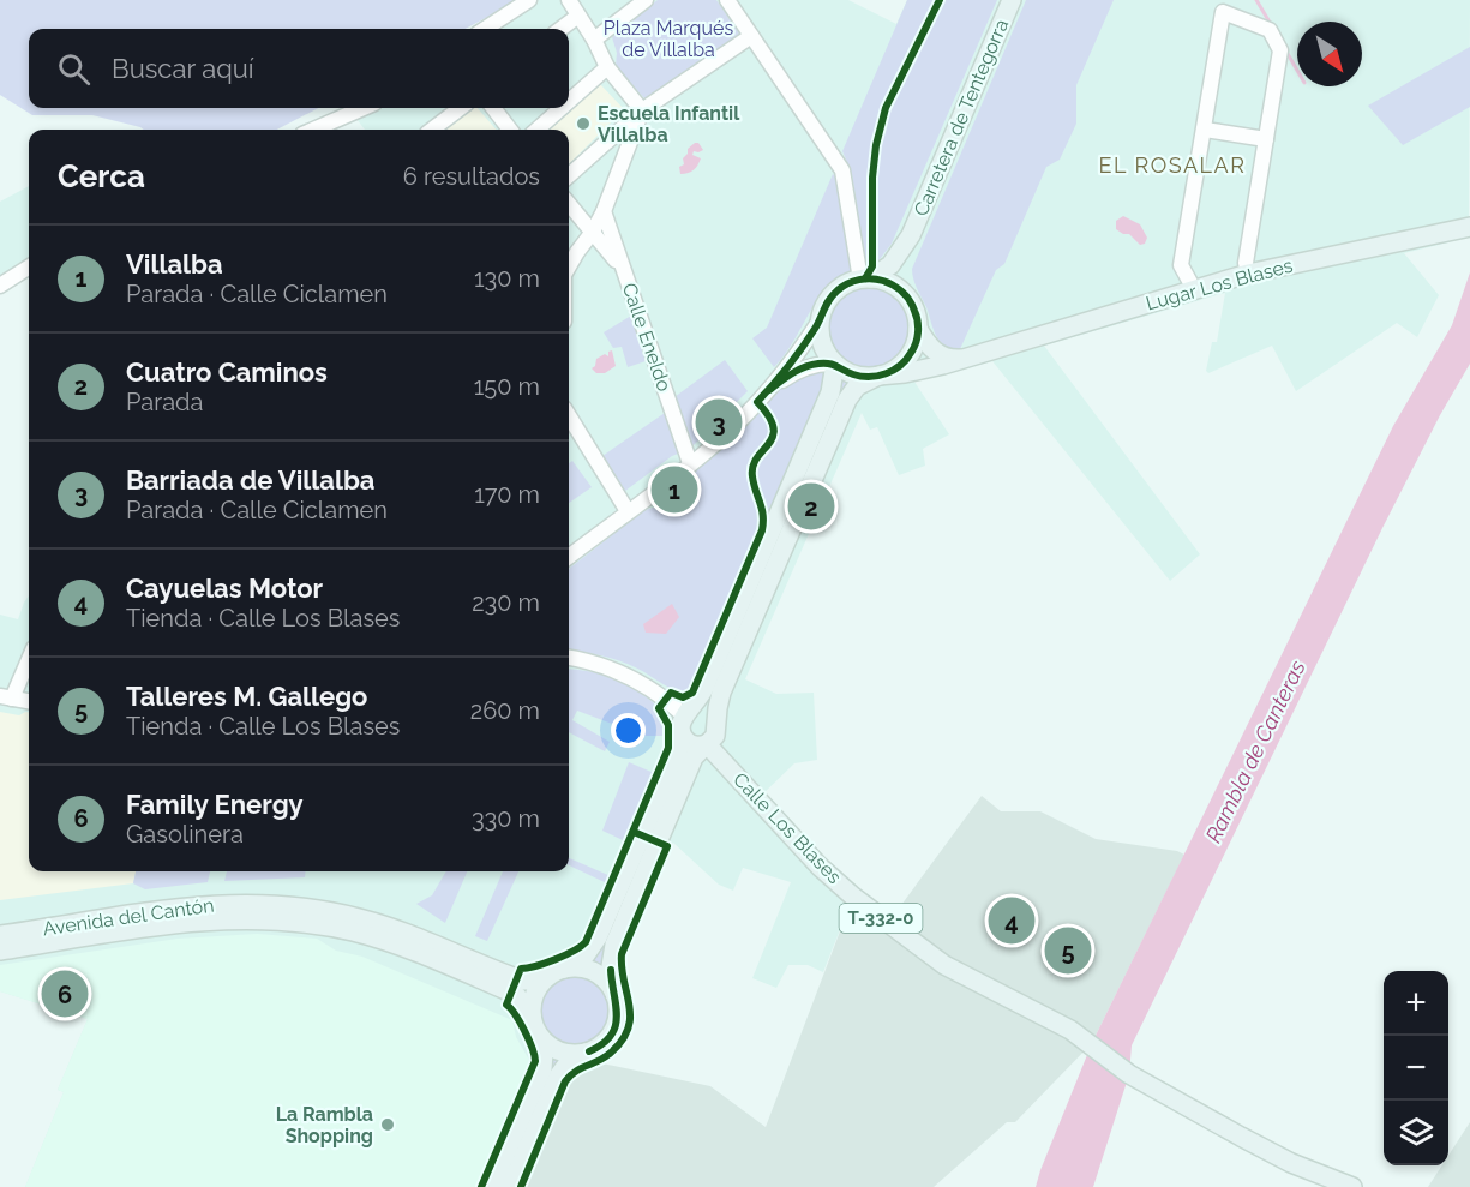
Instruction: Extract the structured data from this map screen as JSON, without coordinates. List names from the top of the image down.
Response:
{
  "streets": {
    "main road": [
      "Carretera de Tentegorra",
      "Lugar Los Blases",
      "Calle Los Blases",
      "Avenida del Cantón",
      "T-332-0"
    ],
    "street": ["Calle Eneldo"]
  },
  "crossings": [
    ["Carretera de Tentegorra", "Lugar Los Blases"]
  ],
  "districts": ["EL ROSALAR"],
  "water": ["Rambla de Canteras"],
  "parks": ["Plaza Marqués de Villalba"],
  "places": ["Escuela Infantil Villalba", "La Rambla Shopping"],
  "north": "bottom right",
  "page": {
    "search": "Buscar aquí",
    "heading": ["Cerca", "6 resultados"],
    "list": [
      {
        "mark": "1",
        "name": "Villalba",
        "note": "Parada · Calle Ciclamen",
        "value": "130 m"
      },
      {
        "mark": "2",
        "name": "Cuatro Caminos",
        "note": "Parada",
        "value": "150 m"
      },
      {
        "mark": "3",
        "name": "Barriada de Villalba",
        "note": "Parada · Calle Ciclamen",
        "value": "170 m"
      },
      {
        "mark": "4",
        "name": "Cayuelas Motor",
        "note": "Tienda · Calle Los Blases",
        "value": "230 m"
      },
      {
        "mark": "5",
        "name": "Talleres M. Gallego",
        "note": "Tienda · Calle Los Blases",
        "value": "260 m"
      },
      {
        "mark": "6",
        "name": "Family Energy",
        "note": "Gasolinera",
        "value": "330 m"
      }
    ],
    "pins": [
      "3",
      "1",
      "2",
      "4",
      "5",
      "6"
    ],
    "map_buttons": ["+", "−"]
  }
}
